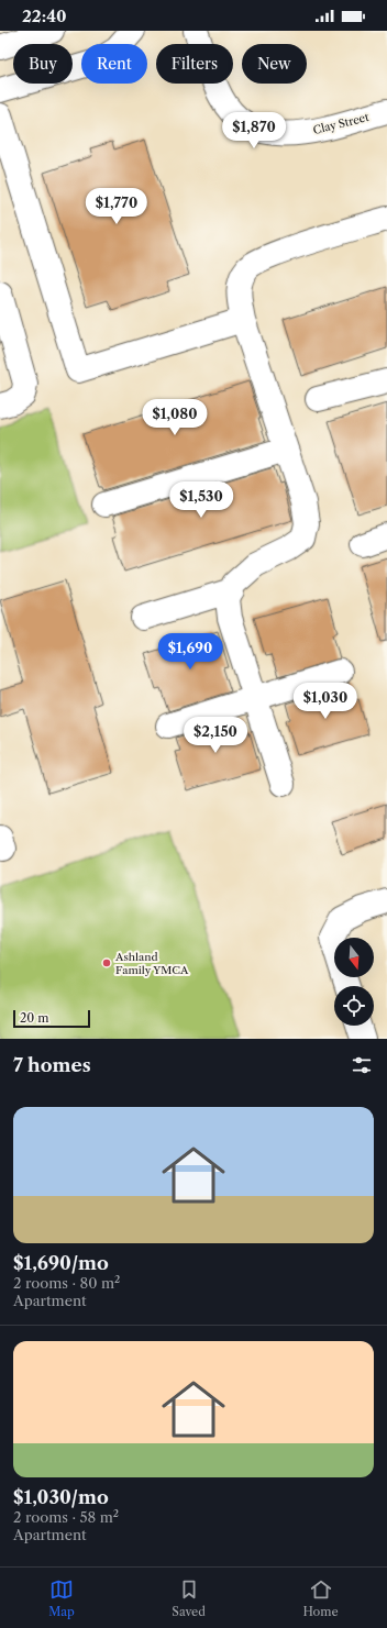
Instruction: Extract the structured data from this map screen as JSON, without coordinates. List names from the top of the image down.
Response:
{
  "streets": {
    "street": ["Clay Street"]
  },
  "places": ["Ashland Family YMCA"],
  "scale_bar": "20 m",
  "north": "bottom",
  "page": {
    "status": "22:40",
    "chip": [
      "Buy",
      "Rent",
      "Filters",
      "New"
    ],
    "price": [
      "$1,870",
      "$1,770",
      "$1,080",
      "$1,530",
      "$1,690",
      "$1,030",
      "$2,150"
    ],
    "scale": "20 m",
    "heading": "7 homes",
    "list": [
      {
        "name": "$1,690/mo",
        "note": "2 rooms · 80 m² · Apartment"
      },
      {
        "name": "$1,030/mo",
        "note": "2 rooms · 58 m² · Apartment"
      }
    ],
    "tabs": ["Map", "Saved", "Home"]
  }
}
